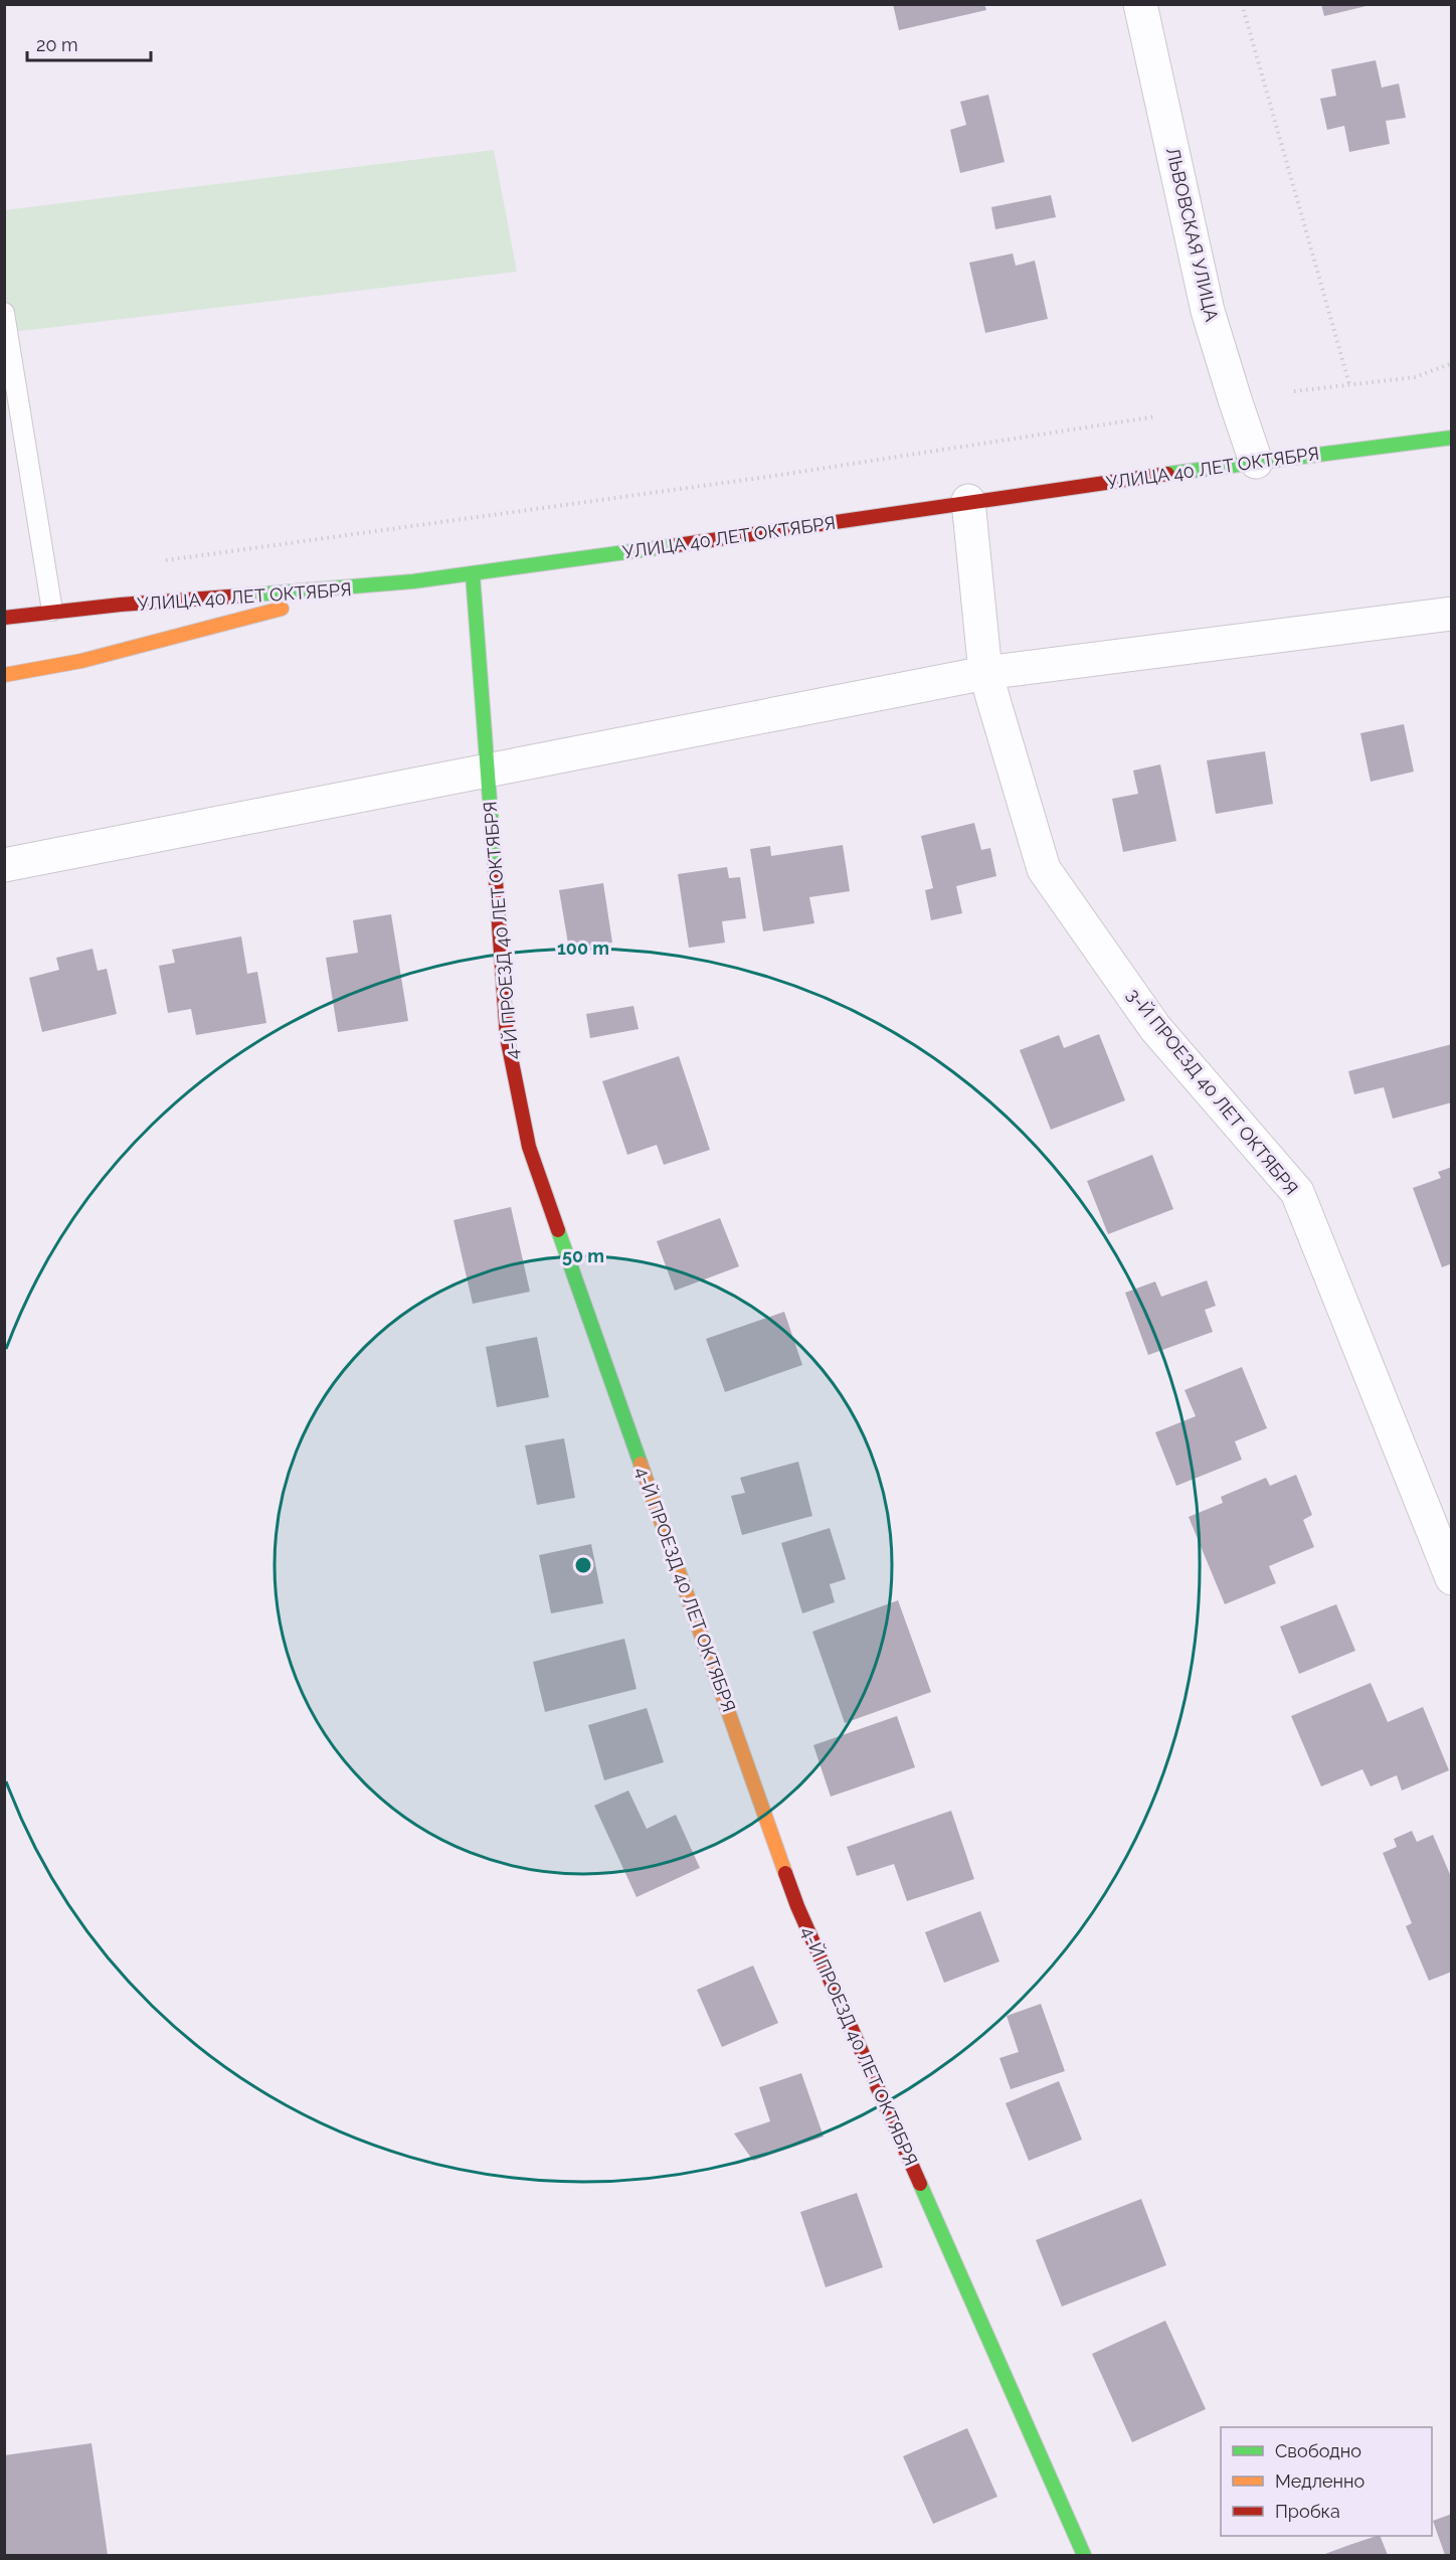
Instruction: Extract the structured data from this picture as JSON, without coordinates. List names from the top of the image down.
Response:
{
  "streets": {
    "street": [
      "ЛЬВОВСКАЯ УЛИЦА",
      "УЛИЦА 40 ЛЕТ ОКТЯБРЯ",
      "4-Й ПРОЕЗД 40 ЛЕТ ОКТЯБРЯ",
      "3-Й ПРОЕЗД 40 ЛЕТ ОКТЯБРЯ"
    ]
  },
  "crossings": [
    ["ЛЬВОВСКАЯ УЛИЦА", "УЛИЦА 40 ЛЕТ ОКТЯБРЯ"],
    ["УЛИЦА 40 ЛЕТ ОКТЯБРЯ", "4-Й ПРОЕЗД 40 ЛЕТ ОКТЯБРЯ"],
    ["УЛИЦА 40 ЛЕТ ОКТЯБРЯ", "3-Й ПРОЕЗД 40 ЛЕТ ОКТЯБРЯ"]
  ],
  "legend": ["Свободно", "Медленно", "Пробка"],
  "scale_bar": "20 m",
  "rings": ["100 m", "50 m"]
}
